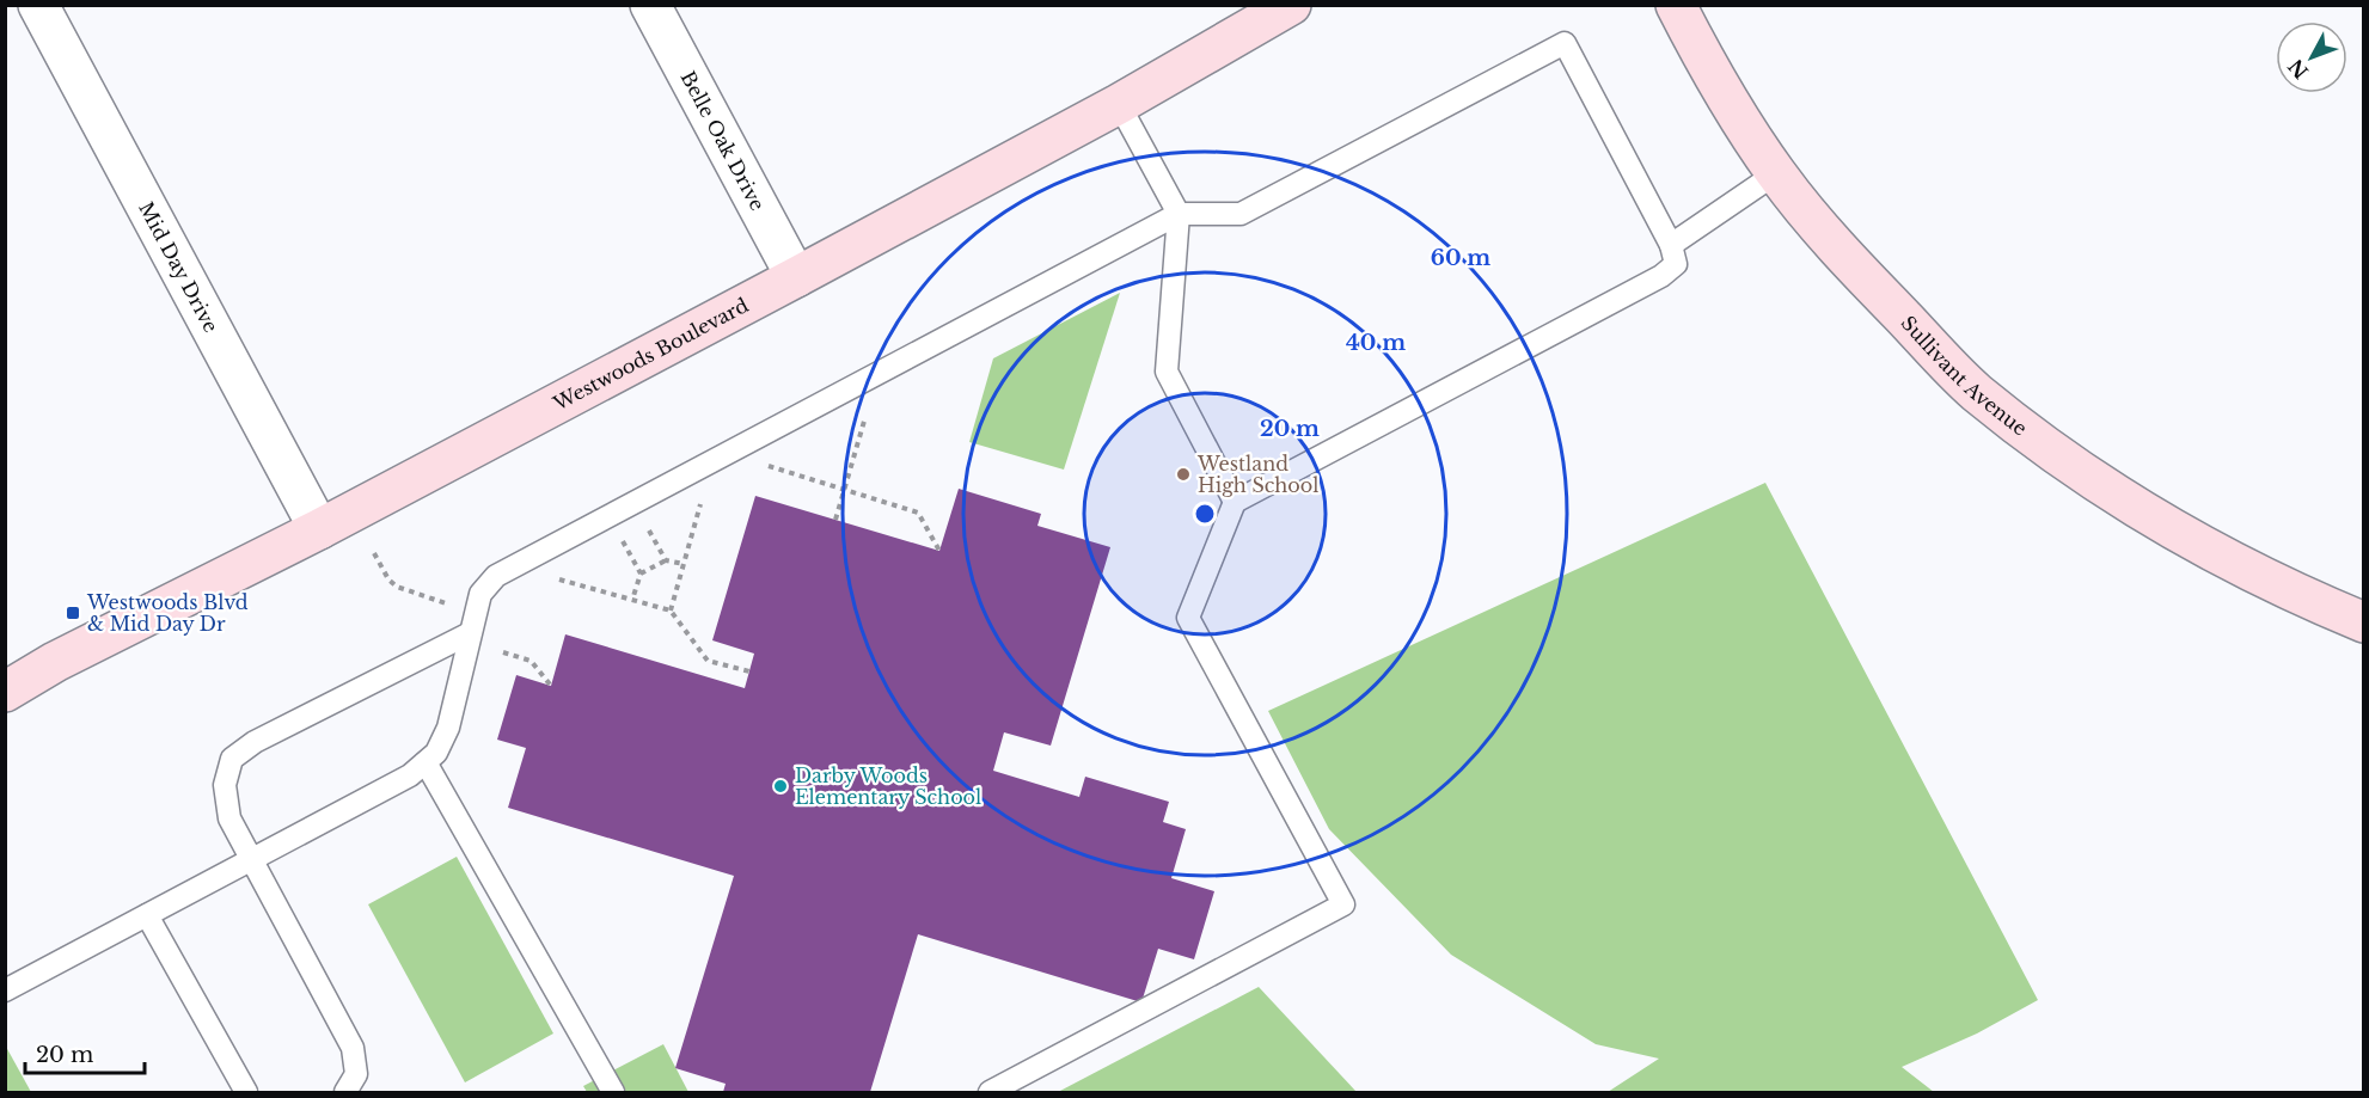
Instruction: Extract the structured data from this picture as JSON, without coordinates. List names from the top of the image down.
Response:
{
  "streets": {
    "street": [
      "Belle Oak Drive",
      "Mid Day Drive",
      "Westwoods Boulevard",
      "Sullivant Avenue"
    ]
  },
  "crossings": [
    ["Belle Oak Drive", "Westwoods Boulevard"],
    ["Mid Day Drive", "Westwoods Boulevard"]
  ],
  "places": {
    "other": ["Westland High School", "Darby Woods Elementary School"],
    "transit": ["Westwoods Blvd & Mid Day Dr"]
  },
  "scale_bar": "20 m",
  "north": "bottom left",
  "rings": ["60 m", "40 m", "20 m"]
}
